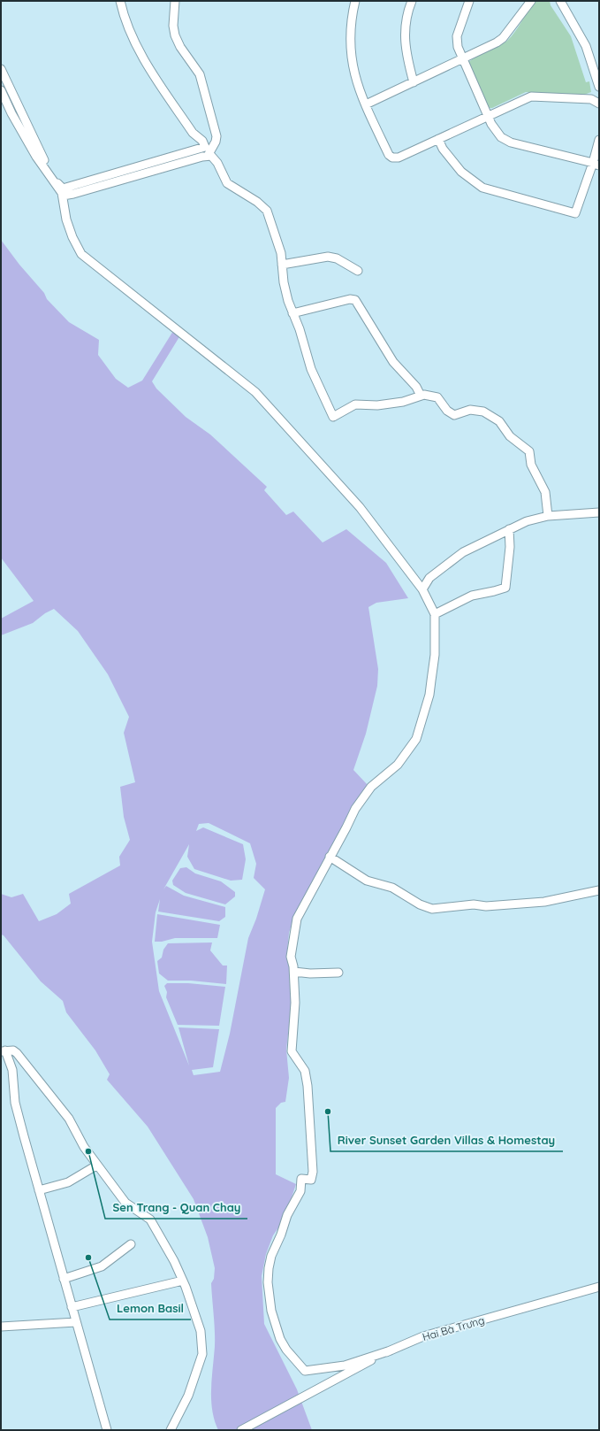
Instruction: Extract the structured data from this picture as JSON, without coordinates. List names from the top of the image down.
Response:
{
  "streets": {
    "street": ["Hai Bà Trưng"]
  },
  "places": ["River Sunset Garden Villas & Homestay", "Sen Trang - Quan Chay", "Lemon Basil"]
}
